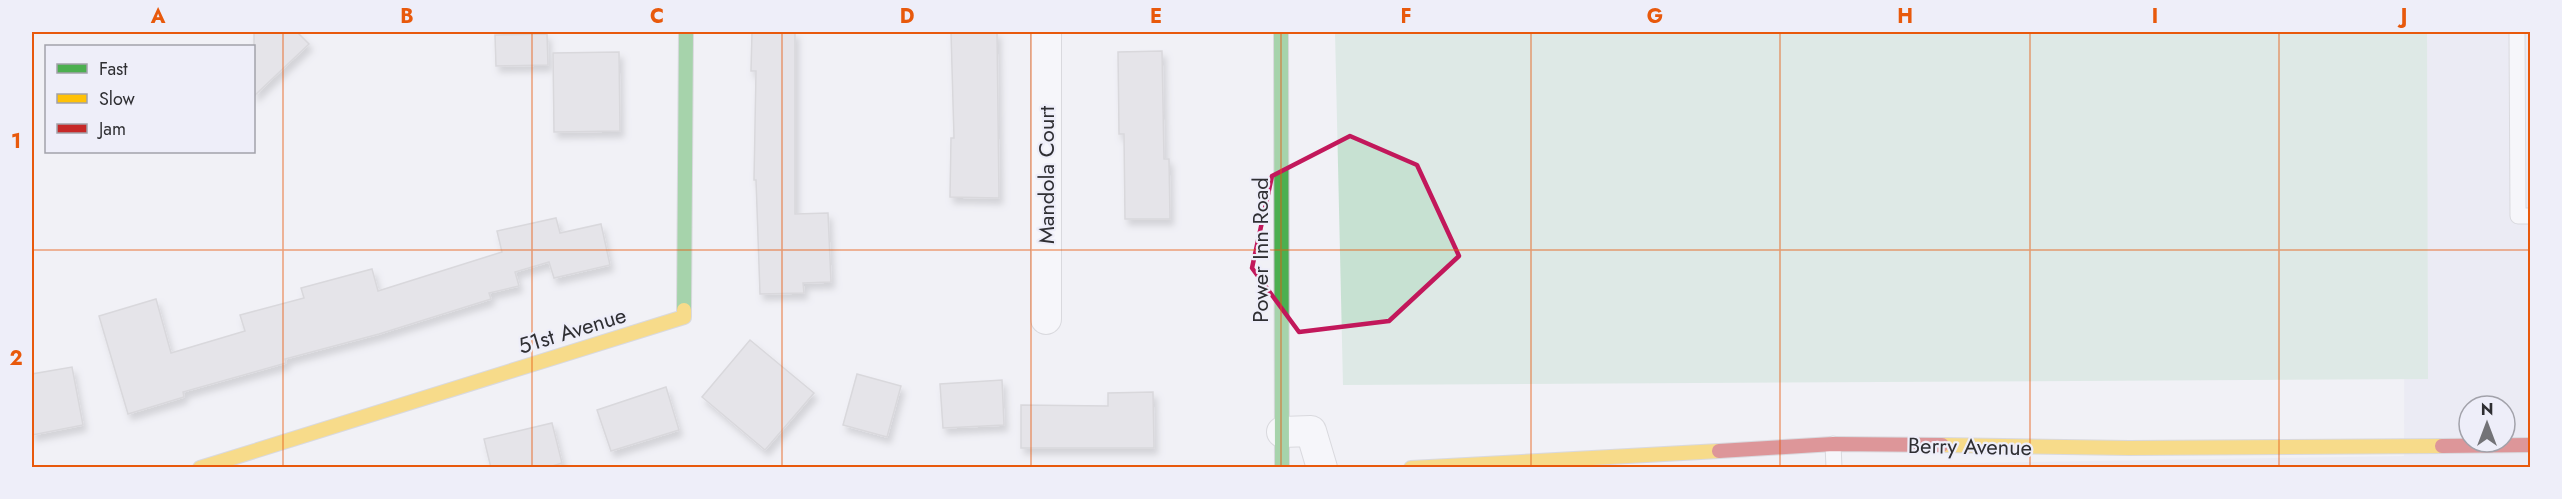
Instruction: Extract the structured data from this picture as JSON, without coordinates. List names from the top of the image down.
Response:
{
  "streets": {
    "street": [
      "Mandola Court",
      "Power Inn Road",
      "51st Avenue",
      "Berry Avenue"
    ]
  },
  "legend": ["Fast", "Slow", "Jam"],
  "north": "top",
  "grid": {
    "columns": [
      "A",
      "B",
      "C",
      "D",
      "E",
      "F",
      "G",
      "H",
      "I",
      "J"
    ],
    "rows": ["1", "2"]
  }
}
